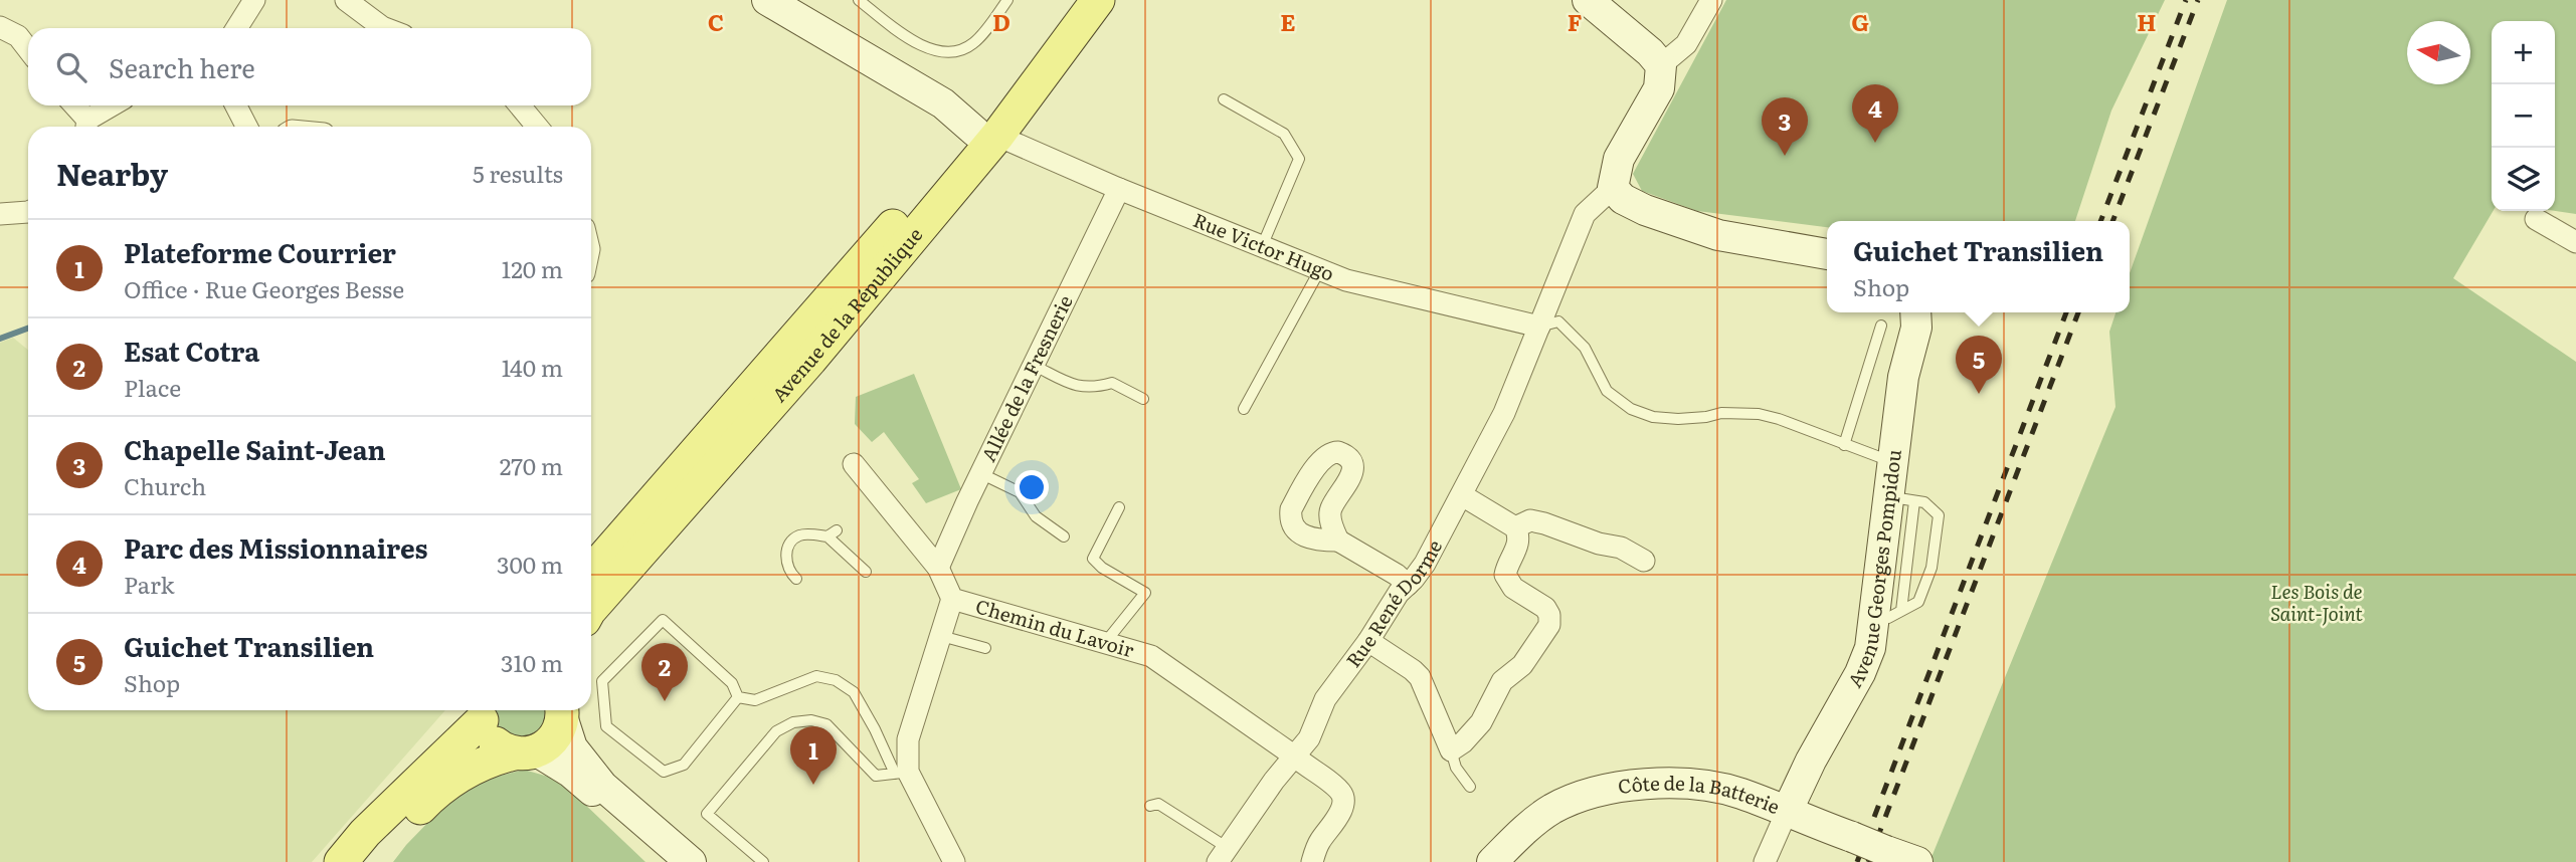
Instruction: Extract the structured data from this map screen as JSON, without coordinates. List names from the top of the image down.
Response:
{
  "streets": {
    "main road": ["Avenue de la République"],
    "street": [
      "Rue Victor Hugo",
      "Allée de la Fresnerie",
      "Avenue Georges Pompidou",
      "Rue René Dorme",
      "Chemin du Lavoir",
      "Côte de la Batterie"
    ]
  },
  "crossings": [
    ["Rue Victor Hugo", "Avenue de la République"],
    ["Rue Victor Hugo", "Allée de la Fresnerie"],
    ["Rue Victor Hugo", "Rue René Dorme"],
    ["Allée de la Fresnerie", "Chemin du Lavoir"],
    ["Avenue Georges Pompidou", "Côte de la Batterie"],
    ["Rue René Dorme", "Chemin du Lavoir"]
  ],
  "parks": ["Les Bois de Saint-Joint"],
  "north": "left",
  "page": {
    "map_buttons": ["+", "−"],
    "search": "Search here",
    "pins": [
      "4",
      "3",
      "5",
      "2",
      "1"
    ],
    "heading": ["Nearby", "5 results"],
    "list": [
      {
        "mark": "1",
        "name": "Plateforme Courrier",
        "note": "Office · Rue Georges Besse",
        "value": "120 m"
      },
      {
        "mark": "2",
        "name": "Esat Cotra",
        "note": "Place",
        "value": "140 m"
      },
      {
        "mark": "3",
        "name": "Chapelle Saint-Jean",
        "note": "Church",
        "value": "270 m"
      },
      {
        "mark": "4",
        "name": "Parc des Missionnaires",
        "note": "Park",
        "value": "300 m"
      },
      {
        "mark": "5",
        "name": "Guichet Transilien",
        "note": "Shop",
        "value": "310 m"
      }
    ],
    "popup": ["Guichet Transilien", "Shop"]
  },
  "grid": {
    "columns": [
      "C",
      "D",
      "E",
      "F",
      "G",
      "H"
    ]
  }
}
